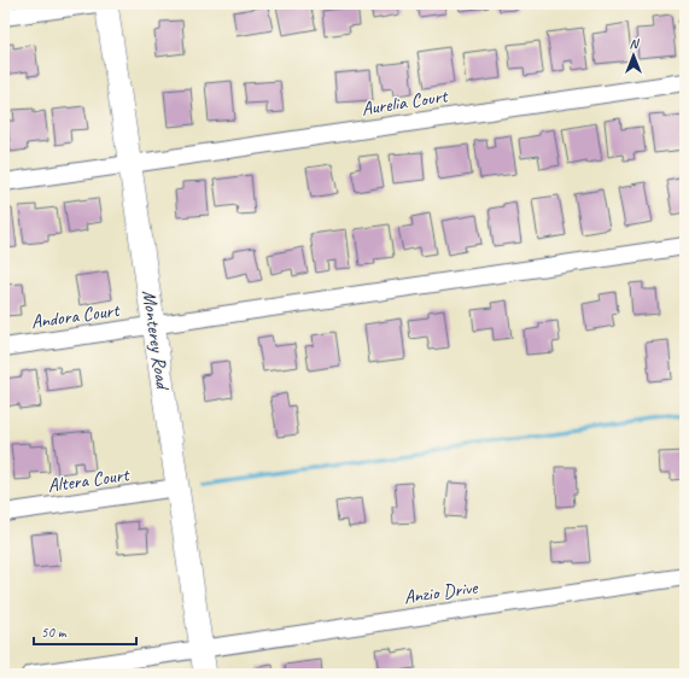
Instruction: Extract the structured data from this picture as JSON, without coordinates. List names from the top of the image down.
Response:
{
  "streets": {
    "street": [
      "Aurelia Court",
      "Andora Court",
      "Monterey Road",
      "Altera Court",
      "Anzio Drive"
    ]
  },
  "crossings": [
    ["Aurelia Court", "Monterey Road"],
    ["Andora Court", "Monterey Road"],
    ["Monterey Road", "Altera Court"],
    ["Monterey Road", "Anzio Drive"]
  ],
  "scale_bar": "50 m",
  "north": "top"
}
